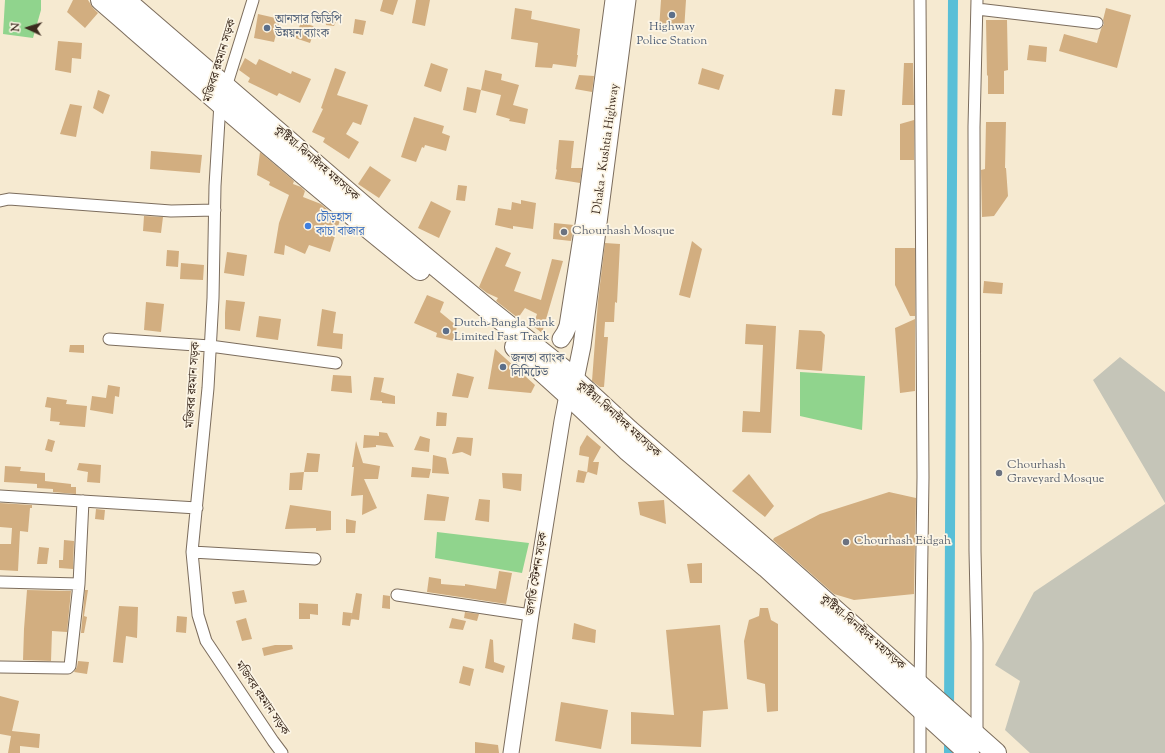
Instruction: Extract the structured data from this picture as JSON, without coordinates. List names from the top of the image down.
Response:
{
  "streets": {
    "highway": ["কুষ্টিয়া-ঝিনাইদহ মহাসড়ক"],
    "main road": ["Dhaka - Kushtia Highway"],
    "street": ["মজিবর রহমান সড়ক", "জগতি স্টেশন সড়ক"]
  },
  "crossings": [
    ["মজিবর রহমান সড়ক", "কুষ্টিয়া-ঝিনাইদহ মহাসড়ক"],
    ["Dhaka - Kushtia Highway", "কুষ্টিয়া-ঝিনাইদহ মহাসড়ক"],
    ["Dhaka - Kushtia Highway", "জগতি স্টেশন সড়ক"],
    ["কুষ্টিয়া-ঝিনাইদহ মহাসড়ক", "জগতি স্টেশন সড়ক"]
  ],
  "places": [
    "Highway Police Station",
    "আনসার ভিডিপি উন্নয়ন ব্যাংক",
    "চৌড়হাস কাচা বাজার",
    "Chourhash Mosque",
    "Dutch-Bangla Bank Limited Fast Track",
    "জনতা ব্যাংক লিমিটেড",
    "Chourhash Graveyard Mosque",
    "Chourhash Eidgah"
  ],
  "north": "left"
}
